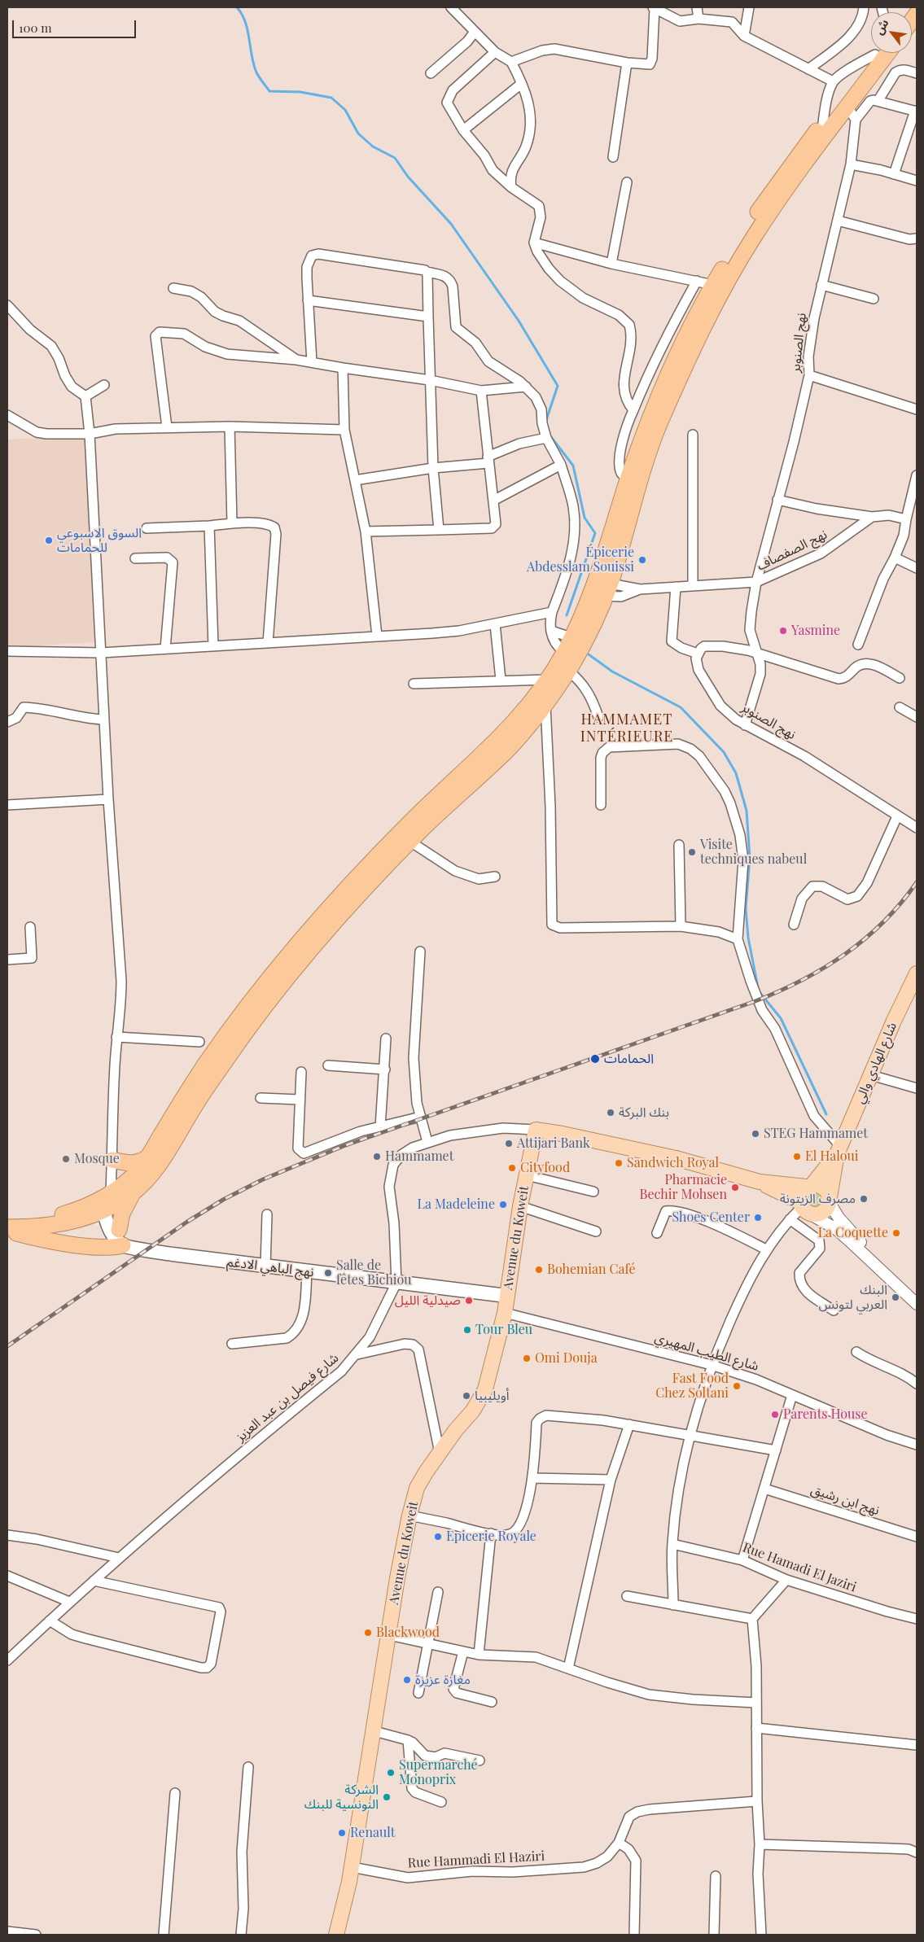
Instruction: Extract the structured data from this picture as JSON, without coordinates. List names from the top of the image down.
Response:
{
  "streets": {
    "main road": ["شارع الهادي والي", "Avenue du Koweit", "نهج الباهي الادغم"],
    "street": [
      "نهج الصنوبر",
      "نهج الصفصاف",
      "شارع الطيب المهيري",
      "شارع فيصل بن عبد العزيز",
      "نهج ابن رشيق",
      "Rue Hamadi El Jaziri",
      "Rue Hammadi El Haziri"
    ]
  },
  "crossings": [
    ["نهج الصنوبر", "نهج الصفصاف"],
    ["Avenue du Koweit", "نهج الباهي الادغم"],
    ["Avenue du Koweit", "شارع الطيب المهيري"],
    ["Avenue du Koweit", "شارع فيصل بن عبد العزيز"],
    ["Avenue du Koweit", "Rue Hammadi El Haziri"],
    ["نهج الباهي الادغم", "شارع فيصل بن عبد العزيز"]
  ],
  "districts": ["HAMMAMET INTÉRIEURE"],
  "places": [
    "السوق الاسبوعي للحمامات",
    "Épicerie Abdesslam Souissi",
    "Yasmine",
    "Visite techniques nabeul",
    "الحمامات",
    "بنك البركة",
    "STEG Hammamet",
    "Attijari Bank",
    "Hammamet",
    "El Haloui",
    "Mosque",
    "Sandwich Royal",
    "Cityfood",
    "Pharmacie Bechir Mohsen",
    "مصرف الزيتونة",
    "La Madeleine",
    "Shoes Center",
    "La Coquette",
    "Bohemian Café",
    "Salle de fêtes Bichiou",
    "البنك العربي لتونس",
    "صيدلية الليل",
    "Tour Bleu",
    "Omi Douja",
    "Fast Food Chez Soltani",
    "أويليبيا",
    "Parents House",
    "Epicerie Royale",
    "Blackwood",
    "مغازة عزيزة",
    "Supermarché Monoprix",
    "الشركة النونسية للبنك",
    "Renault"
  ],
  "scale_bar": "100 m",
  "north": "top left"
}
